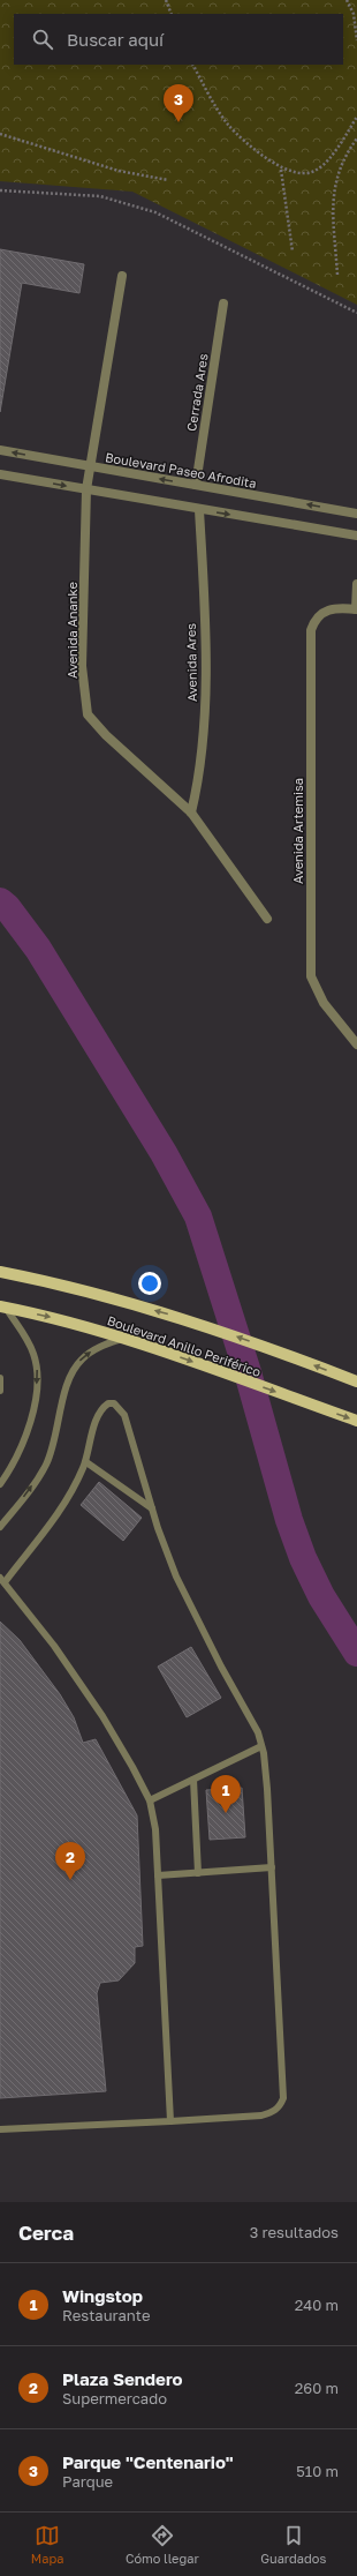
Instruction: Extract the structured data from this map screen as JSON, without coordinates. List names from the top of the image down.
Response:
{
  "streets": {
    "main road": ["Boulevard Anillo Periférico"],
    "street": [
      "Cerrada Ares",
      "Boulevard Paseo Afrodita",
      "Avenida Ananke",
      "Avenida Ares",
      "Avenida Artemisa"
    ]
  },
  "crossings": [
    ["Cerrada Ares", "Boulevard Paseo Afrodita"],
    ["Boulevard Paseo Afrodita", "Avenida Ananke"],
    ["Avenida Ananke", "Avenida Ares"]
  ],
  "page": {
    "search": "Buscar aquí",
    "pins": ["3", "1", "2"],
    "heading": ["Cerca", "3 resultados"],
    "list": [
      {
        "mark": "1",
        "name": "Wingstop",
        "note": "Restaurante",
        "value": "240 m"
      },
      {
        "mark": "2",
        "name": "Plaza Sendero",
        "note": "Supermercado",
        "value": "260 m"
      },
      {
        "mark": "3",
        "name": "Parque \"Centenario\"",
        "note": "Parque",
        "value": "510 m"
      }
    ],
    "nav": ["Mapa", "Cómo llegar", "Guardados"]
  }
}
